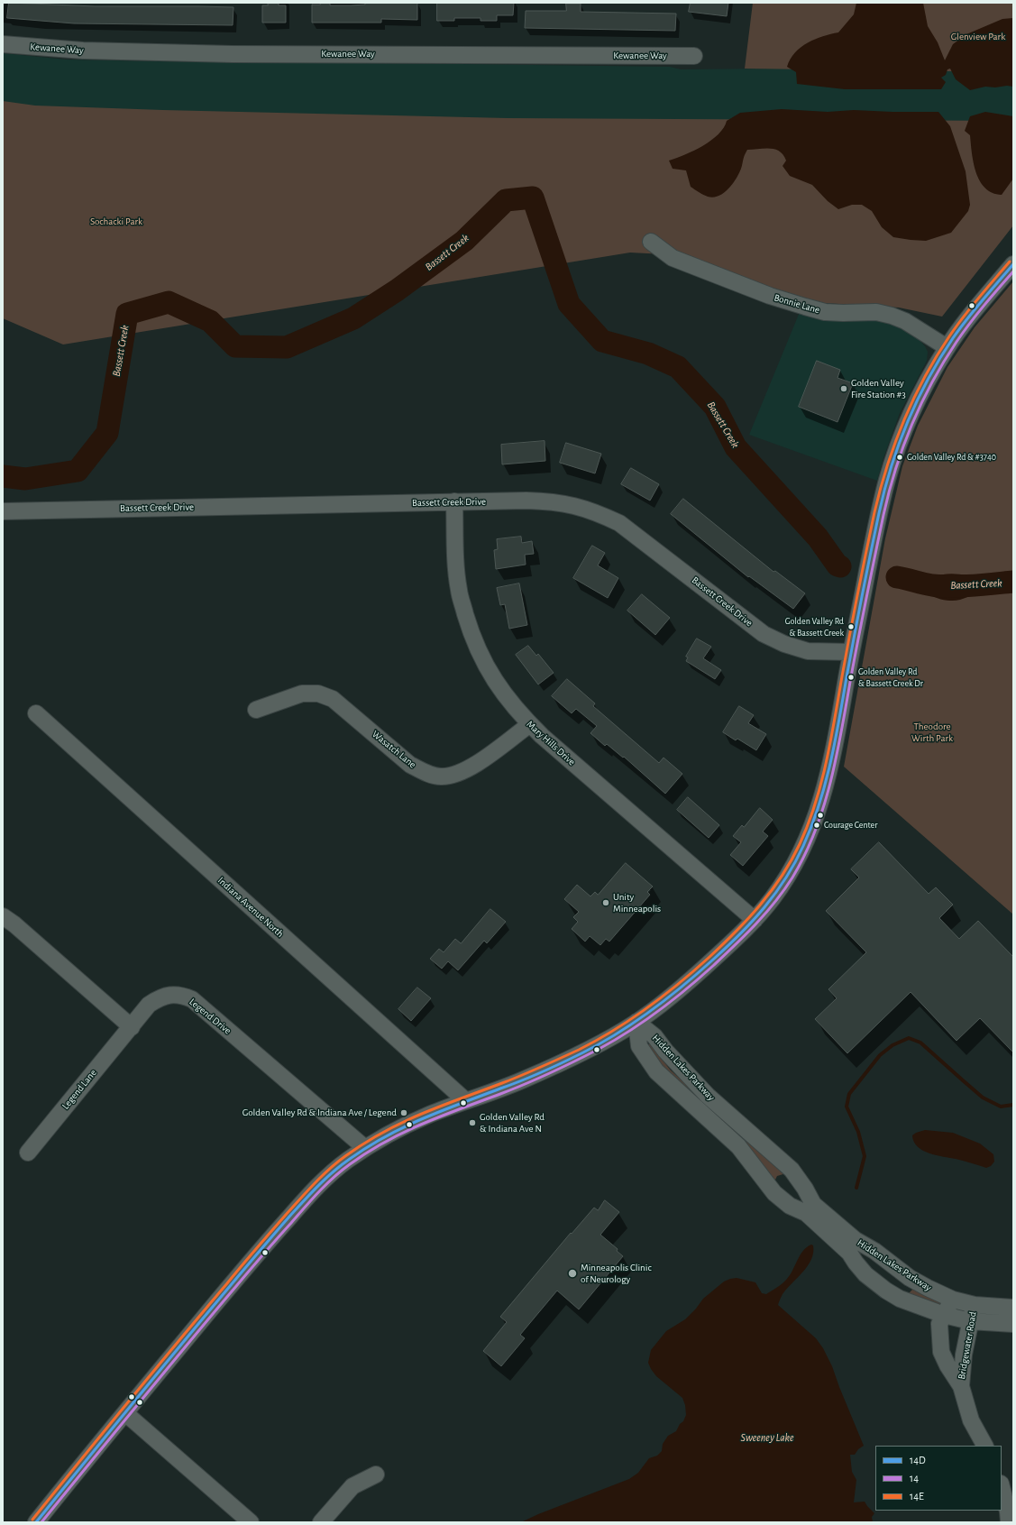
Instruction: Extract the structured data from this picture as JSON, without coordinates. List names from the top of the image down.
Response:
{
  "streets": {
    "street": [
      "Kewanee Way",
      "Bonnie Lane",
      "Bassett Creek Drive",
      "Mary Hills Drive",
      "Wasatch Lane",
      "Indiana Avenue North",
      "Legend Drive",
      "Hidden Lakes Parkway",
      "Legend Lane",
      "Bridgewater Road"
    ]
  },
  "crossings": [
    ["Bassett Creek Drive", "Mary Hills Drive"],
    ["Mary Hills Drive", "Wasatch Lane"],
    ["Legend Drive", "Legend Lane"],
    ["Hidden Lakes Parkway", "Bridgewater Road"]
  ],
  "water": ["Bassett Creek", "Sweeney Lake"],
  "parks": ["Glenview Park", "Sochacki Park", "Theodore Wirth Park"],
  "places": [
    "Golden Valley Fire Station #3",
    "Golden Valley Rd & #3740",
    "Golden Valley Rd & Bassett Creek",
    "Golden Valley Rd & Bassett Creek Dr",
    "Courage Center",
    "Unity Minneapolis",
    "Golden Valley Rd & Indiana Ave / Legend",
    "Golden Valley Rd & Indiana Ave N",
    "Minneapolis Clinic of Neurology"
  ],
  "lines": ["transit line 14E", "transit line 14D", "transit line 14"],
  "legend": ["14D", "14", "14E"]
}
